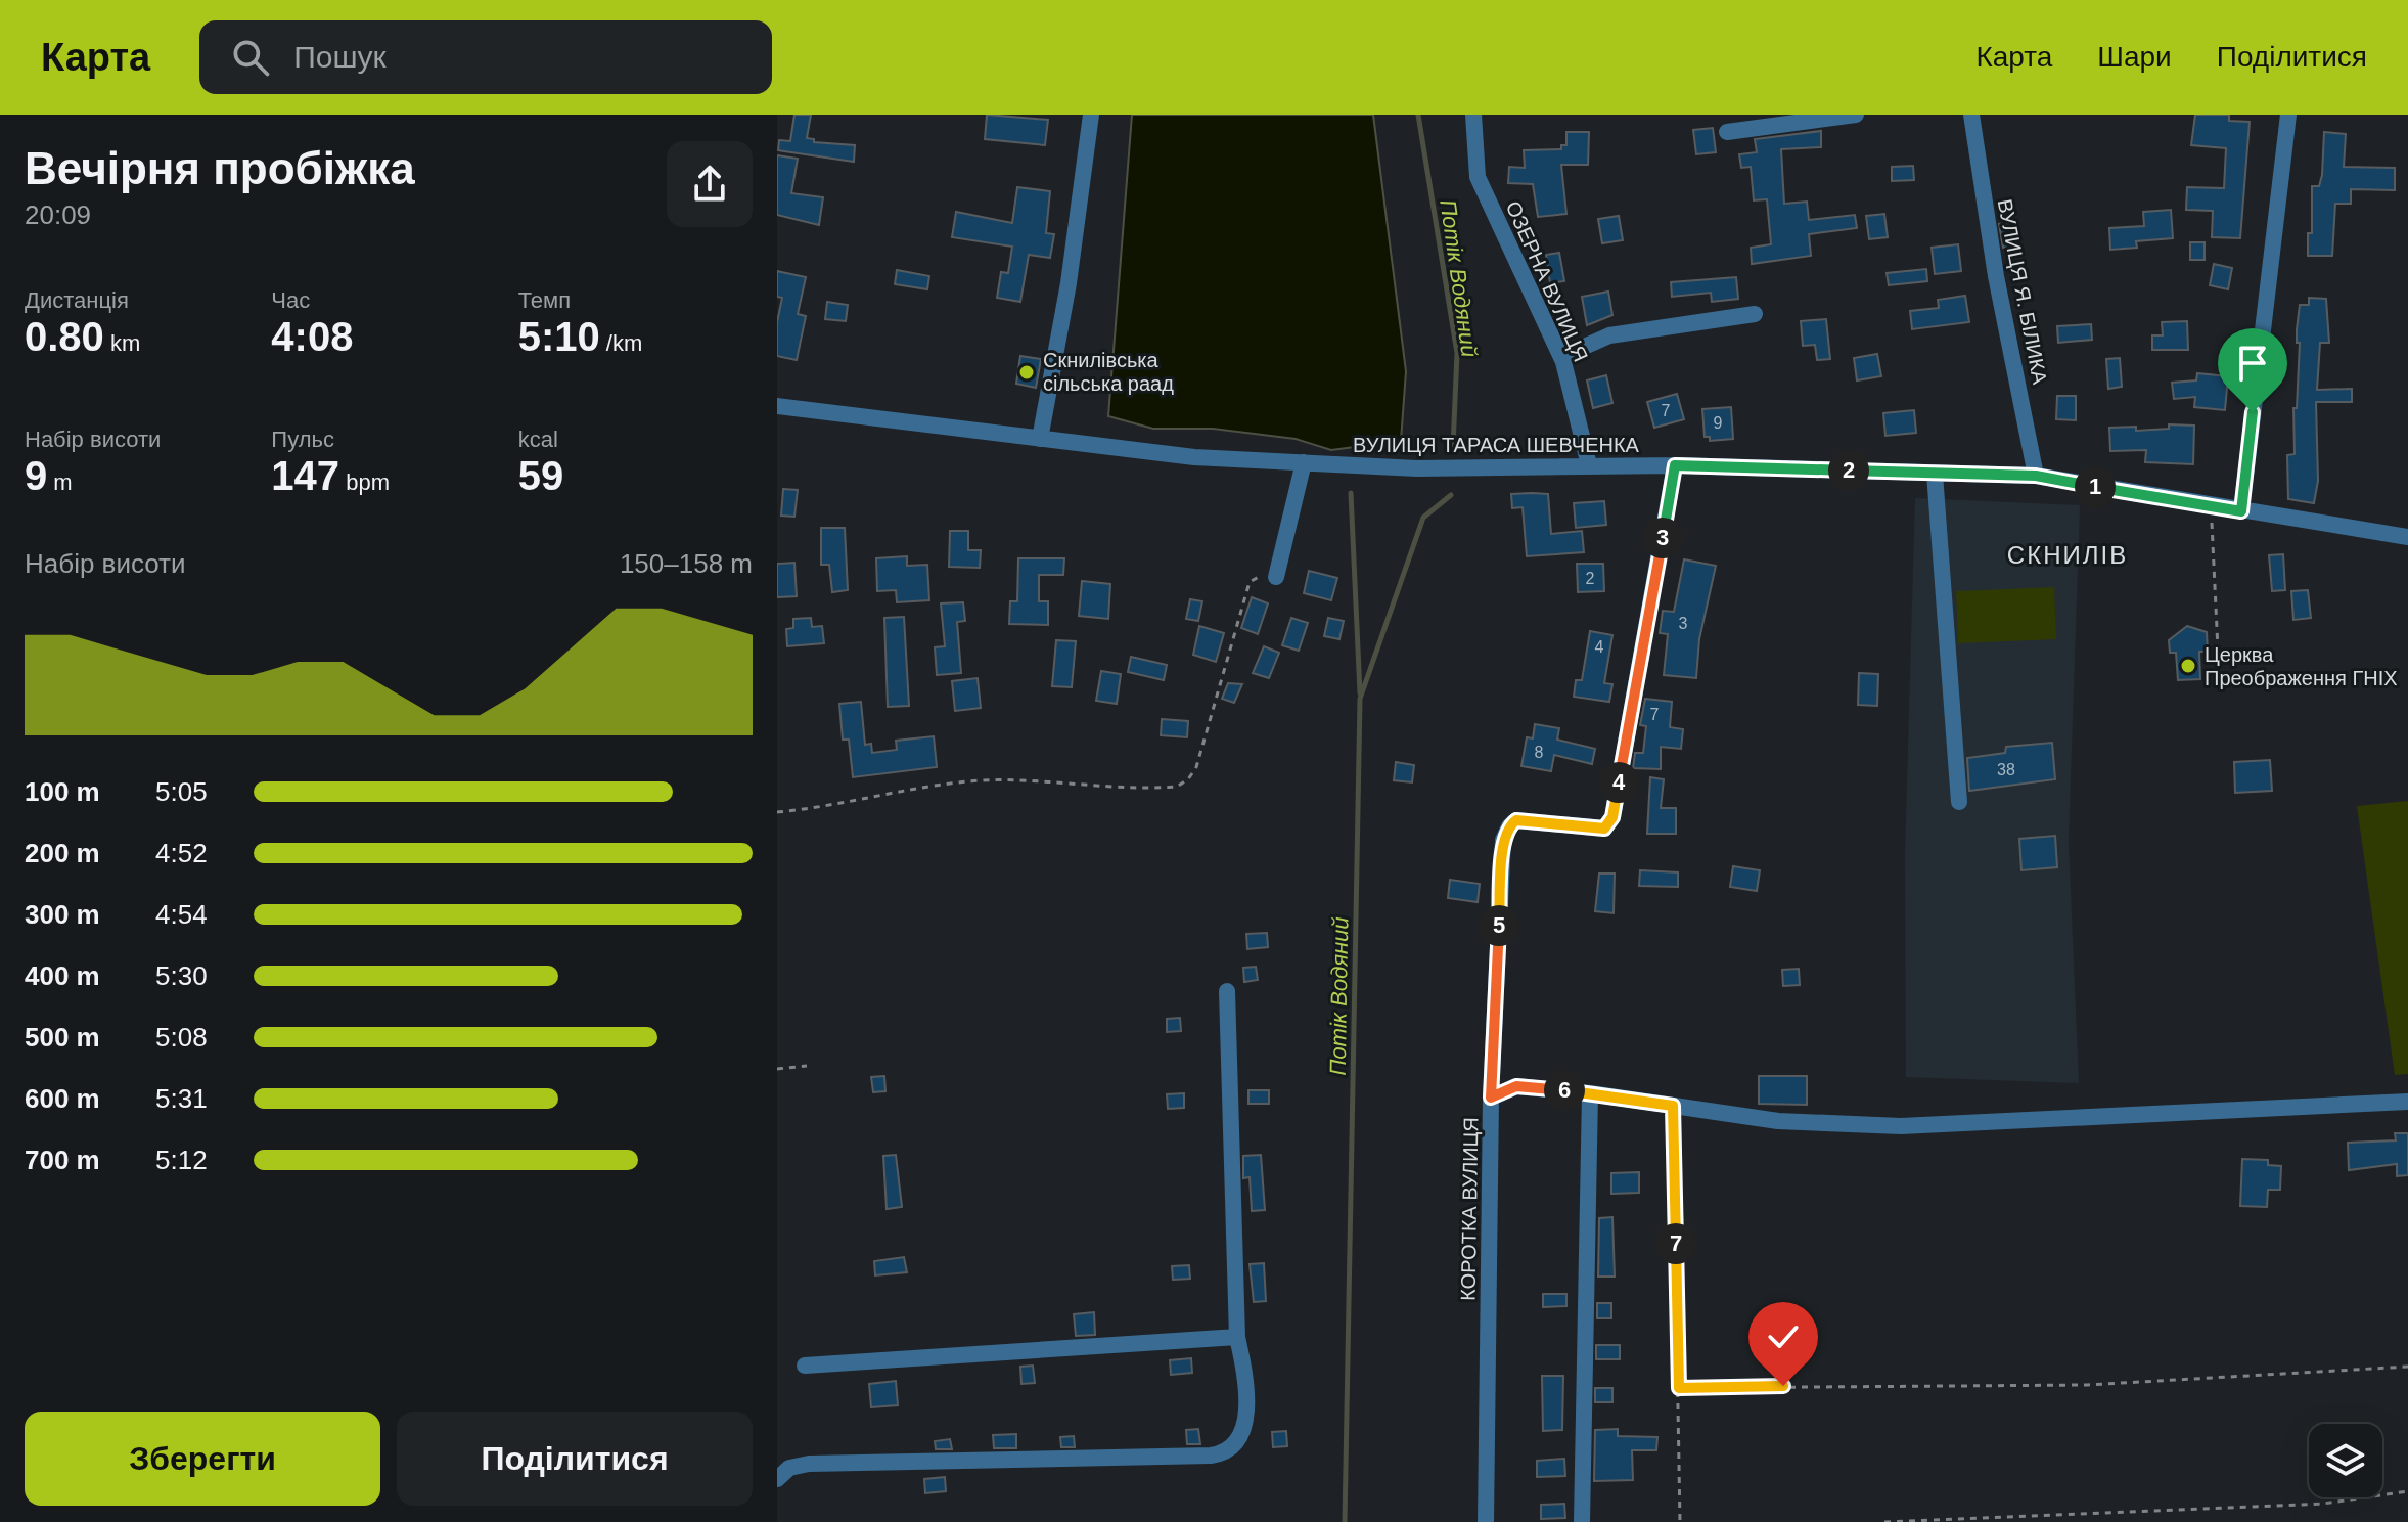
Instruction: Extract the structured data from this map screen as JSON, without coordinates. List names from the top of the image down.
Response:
{
  "streets": {
    "street": [
      "ОЗЕРНА ВУЛИЦЯ",
      "ВУЛИЦЯ Я. БІЛИКА",
      "ВУЛИЦЯ ТАРАСА ШЕВЧЕНКА",
      "КОРОТКА ВУЛИЦЯ"
    ]
  },
  "crossings": [
    ["ОЗЕРНА ВУЛИЦЯ", "ВУЛИЦЯ ТАРАСА ШЕВЧЕНКА"],
    ["ВУЛИЦЯ Я. БІЛИКА", "ВУЛИЦЯ ТАРАСА ШЕВЧЕНКА"],
    ["ВУЛИЦЯ ТАРАСА ШЕВЧЕНКА", "КОРОТКА ВУЛИЦЯ"]
  ],
  "districts": ["СКНИЛІВ"],
  "water": ["Потік Водяний"],
  "places": ["Скнилівська сільська раад", "Церква Преображення ГНІХ"],
  "house_numbers": [
    "7",
    "9",
    "2",
    "3",
    "4",
    "7",
    "8",
    "38"
  ],
  "page": {
    "header": "Карта",
    "search": "Пошук",
    "nav": ["Карта", "Шари", "Поділитися"],
    "heading": ["Вечірня пробіжка", "20:09"],
    "stats": [
      ["Дистанція", "0.80 km"],
      ["Час", "4:08"],
      ["Темп", "5:10 /km"],
      ["Набір висоти", "9 m"],
      ["Пульс", "147 bpm"],
      ["kcal", "59"]
    ],
    "pins": [
      "2",
      "1",
      "3",
      "4",
      "5",
      "6",
      "7"
    ],
    "chart": ["Набір висоти", "150–158 m"],
    "list": [
      {
        "name": "100 m",
        "note": "5:05"
      },
      {
        "name": "200 m",
        "note": "4:52"
      },
      {
        "name": "300 m",
        "note": "4:54"
      },
      {
        "name": "400 m",
        "note": "5:30"
      },
      {
        "name": "500 m",
        "note": "5:08"
      },
      {
        "name": "600 m",
        "note": "5:31"
      },
      {
        "name": "700 m",
        "note": "5:12"
      }
    ],
    "buttons": ["Зберегти", "Поділитися"]
  }
}
